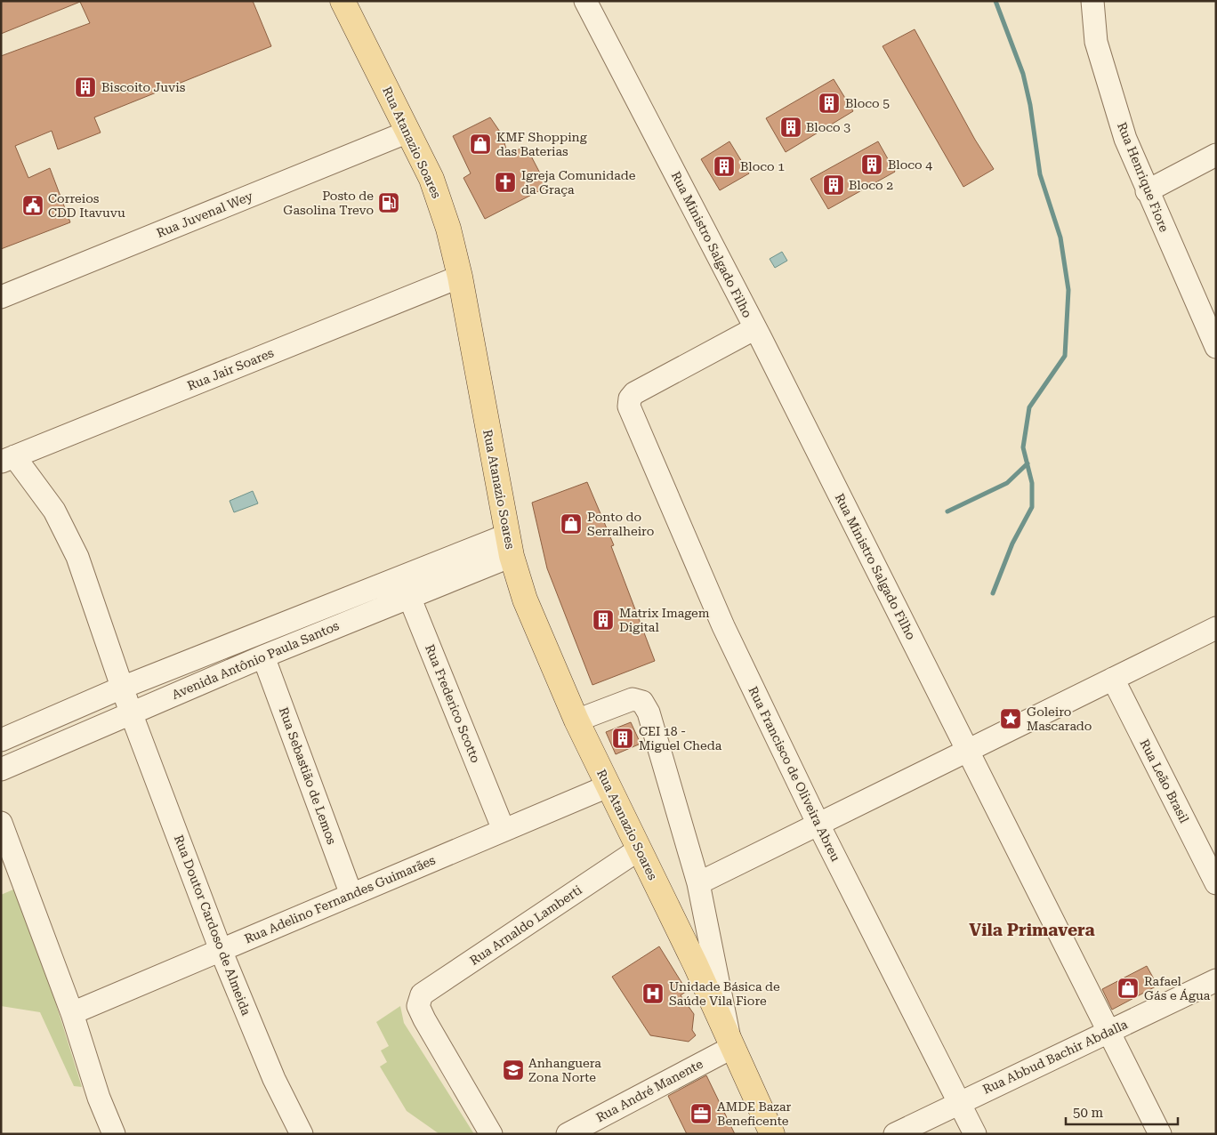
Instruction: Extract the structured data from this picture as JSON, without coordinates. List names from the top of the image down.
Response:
{
  "streets": {
    "main road": ["Rua Atanazio Soares"],
    "street": [
      "Rua Henrique Fiore",
      "Rua Juvenal Wey",
      "Rua Ministro Salgado Filho",
      "Rua Jair Soares",
      "Avenida Antônio Paula Santos",
      "Rua Frederico Scotto",
      "Rua Francisco de Oliveira Abreu",
      "Rua Sebastião de Lemos",
      "Rua Leão Brasil",
      "Rua Adelino Fernandes Guimarães",
      "Rua Doutor Cardoso de Almeida",
      "Rua Arnaldo Lamberti",
      "Rua Abbud Bachir Abdalla",
      "Rua André Manente"
    ]
  },
  "crossings": [
    ["Rua Atanazio Soares", "Rua Juvenal Wey"],
    ["Rua Atanazio Soares", "Rua Jair Soares"],
    ["Rua Atanazio Soares", "Avenida Antônio Paula Santos"],
    ["Rua Atanazio Soares", "Rua Adelino Fernandes Guimarães"],
    ["Rua Atanazio Soares", "Rua Arnaldo Lamberti"],
    ["Rua Atanazio Soares", "Rua André Manente"],
    ["Rua Ministro Salgado Filho", "Rua Francisco de Oliveira Abreu"],
    ["Rua Ministro Salgado Filho", "Rua Abbud Bachir Abdalla"],
    ["Rua Jair Soares", "Rua Doutor Cardoso de Almeida"],
    ["Avenida Antônio Paula Santos", "Rua Frederico Scotto"],
    ["Avenida Antônio Paula Santos", "Rua Sebastião de Lemos"],
    ["Avenida Antônio Paula Santos", "Rua Doutor Cardoso de Almeida"],
    ["Rua Frederico Scotto", "Rua Adelino Fernandes Guimarães"],
    ["Rua Francisco de Oliveira Abreu", "Rua Abbud Bachir Abdalla"],
    ["Rua Sebastião de Lemos", "Rua Adelino Fernandes Guimarães"],
    ["Rua Adelino Fernandes Guimarães", "Rua Doutor Cardoso de Almeida"]
  ],
  "districts": ["Vila Primavera"],
  "places": {
    "building": [
      "Biscoito Juvis",
      "Bloco 5",
      "Bloco 3",
      "Bloco 4",
      "Bloco 1",
      "Bloco 2",
      "Matrix Imagem Digital",
      "CEI 18 - Miguel Cheda"
    ],
    "shop": ["KMF Shopping das Baterias", "Ponto do Serralheiro", "Rafael Gás e Água"],
    "church": ["Igreja Comunidade da Graça"],
    "fuel station": ["Posto de Gasolina Trevo"],
    "public building": ["Correios CDD Itavuvu"],
    "place": ["Goleiro Mascarado"],
    "hospital": ["Unidade Básica de Saúde Vila Fiore"],
    "school or university": ["Anhanguera Zona Norte"],
    "office": ["AMDE Bazar Beneficente"]
  },
  "scale_bar": "50 m"
}
